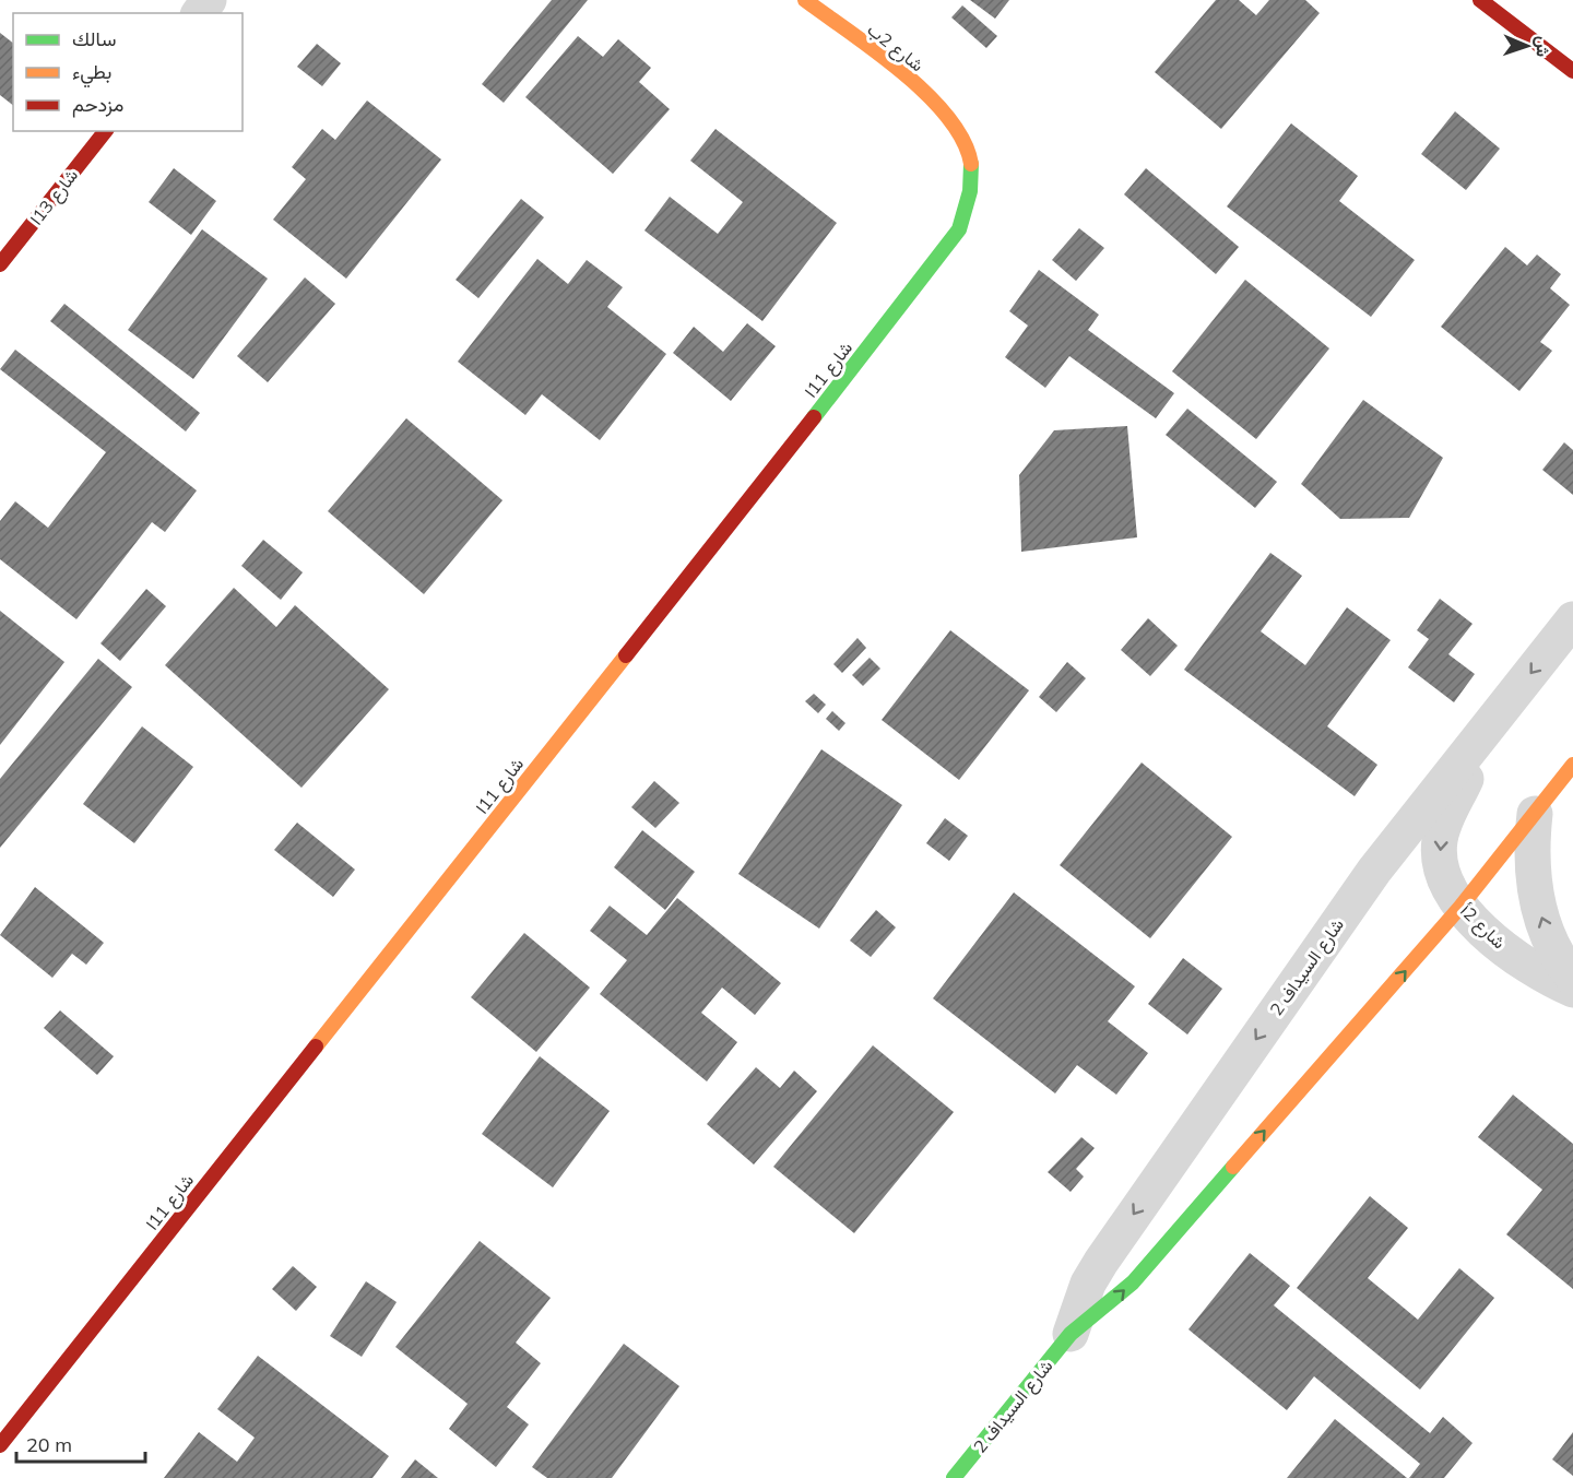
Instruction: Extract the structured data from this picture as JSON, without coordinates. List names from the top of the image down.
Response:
{
  "streets": {
    "street": [
      "شارع 2ب",
      "شارع 13ا",
      "شارع 11ا",
      "شارع 2أ",
      "شارع السيداف 2"
    ]
  },
  "crossings": [
    ["شارع 2ب", "شارع 11ا"],
    ["شارع 2أ", "شارع السيداف 2"]
  ],
  "one_way": ["شارع 2أ"],
  "legend": ["سالك", "بطيء", "مزدحم"],
  "scale_bar": "20 m",
  "north": "right"
}
